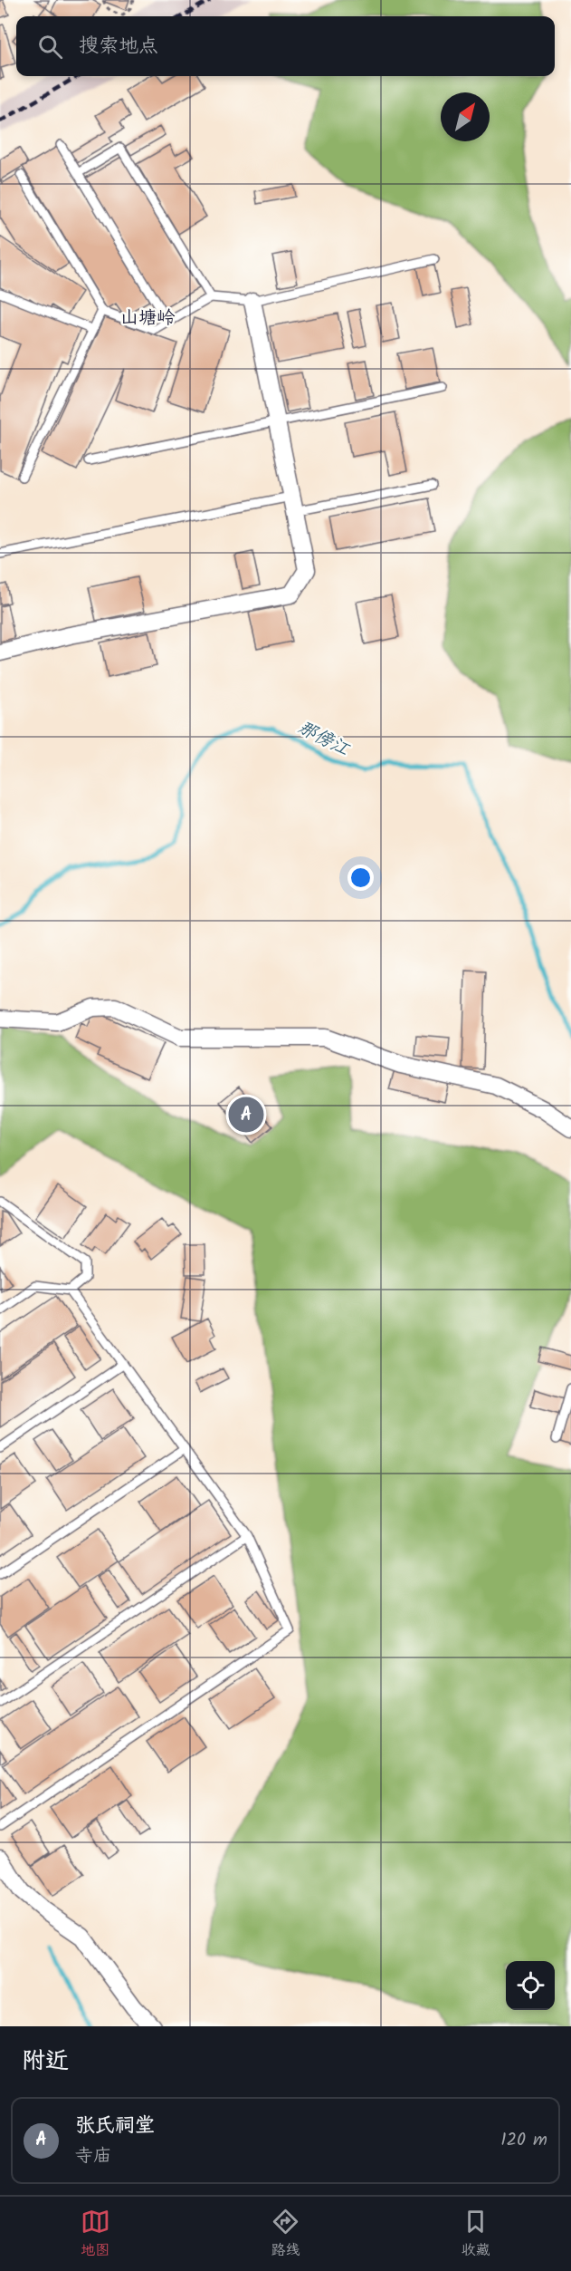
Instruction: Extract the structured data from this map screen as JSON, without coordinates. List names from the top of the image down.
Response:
{
  "districts": ["山塘岭"],
  "water": ["那傍江"],
  "north": "top right",
  "page": {
    "search": "搜索地点",
    "pins": "A",
    "heading": "附近",
    "list": [
      {
        "mark": "A",
        "name": "张氏祠堂",
        "note": "寺庙",
        "value": "120 m"
      }
    ],
    "nav": ["地图", "路线", "收藏"]
  }
}
